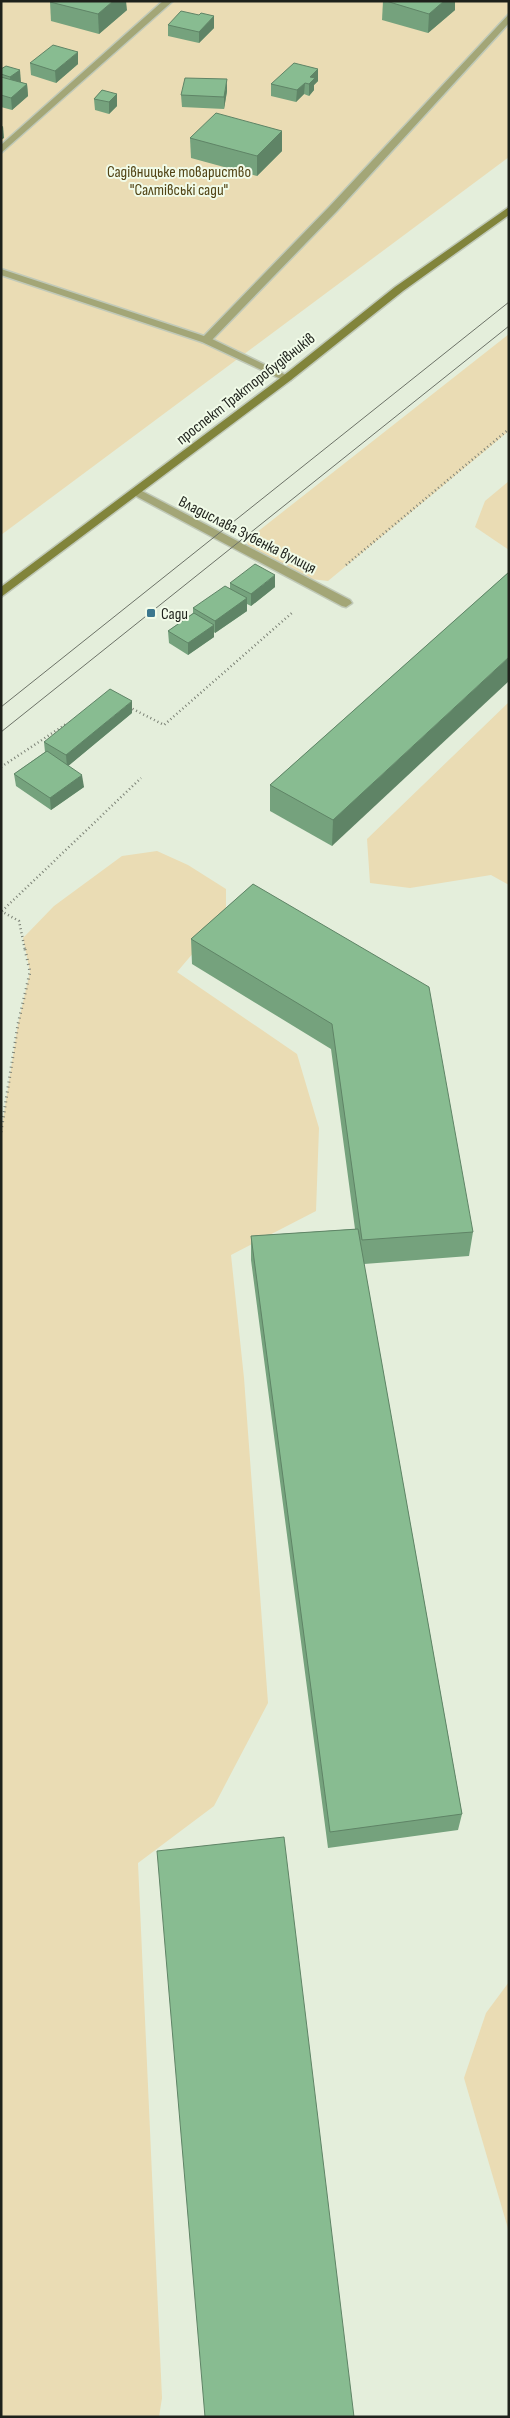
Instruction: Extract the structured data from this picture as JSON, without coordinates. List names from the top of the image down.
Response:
{
  "streets": {
    "main road": ["проспект Тракторобудівників"],
    "street": ["Владислава Зубенка вулиця"]
  },
  "crossings": [
    ["проспект Тракторобудівників", "Владислава Зубенка вулиця"]
  ],
  "parks": ["Садівницьке товариство \"Салтівські сади\""],
  "places": {
    "transit": ["Сади"]
  }
}
